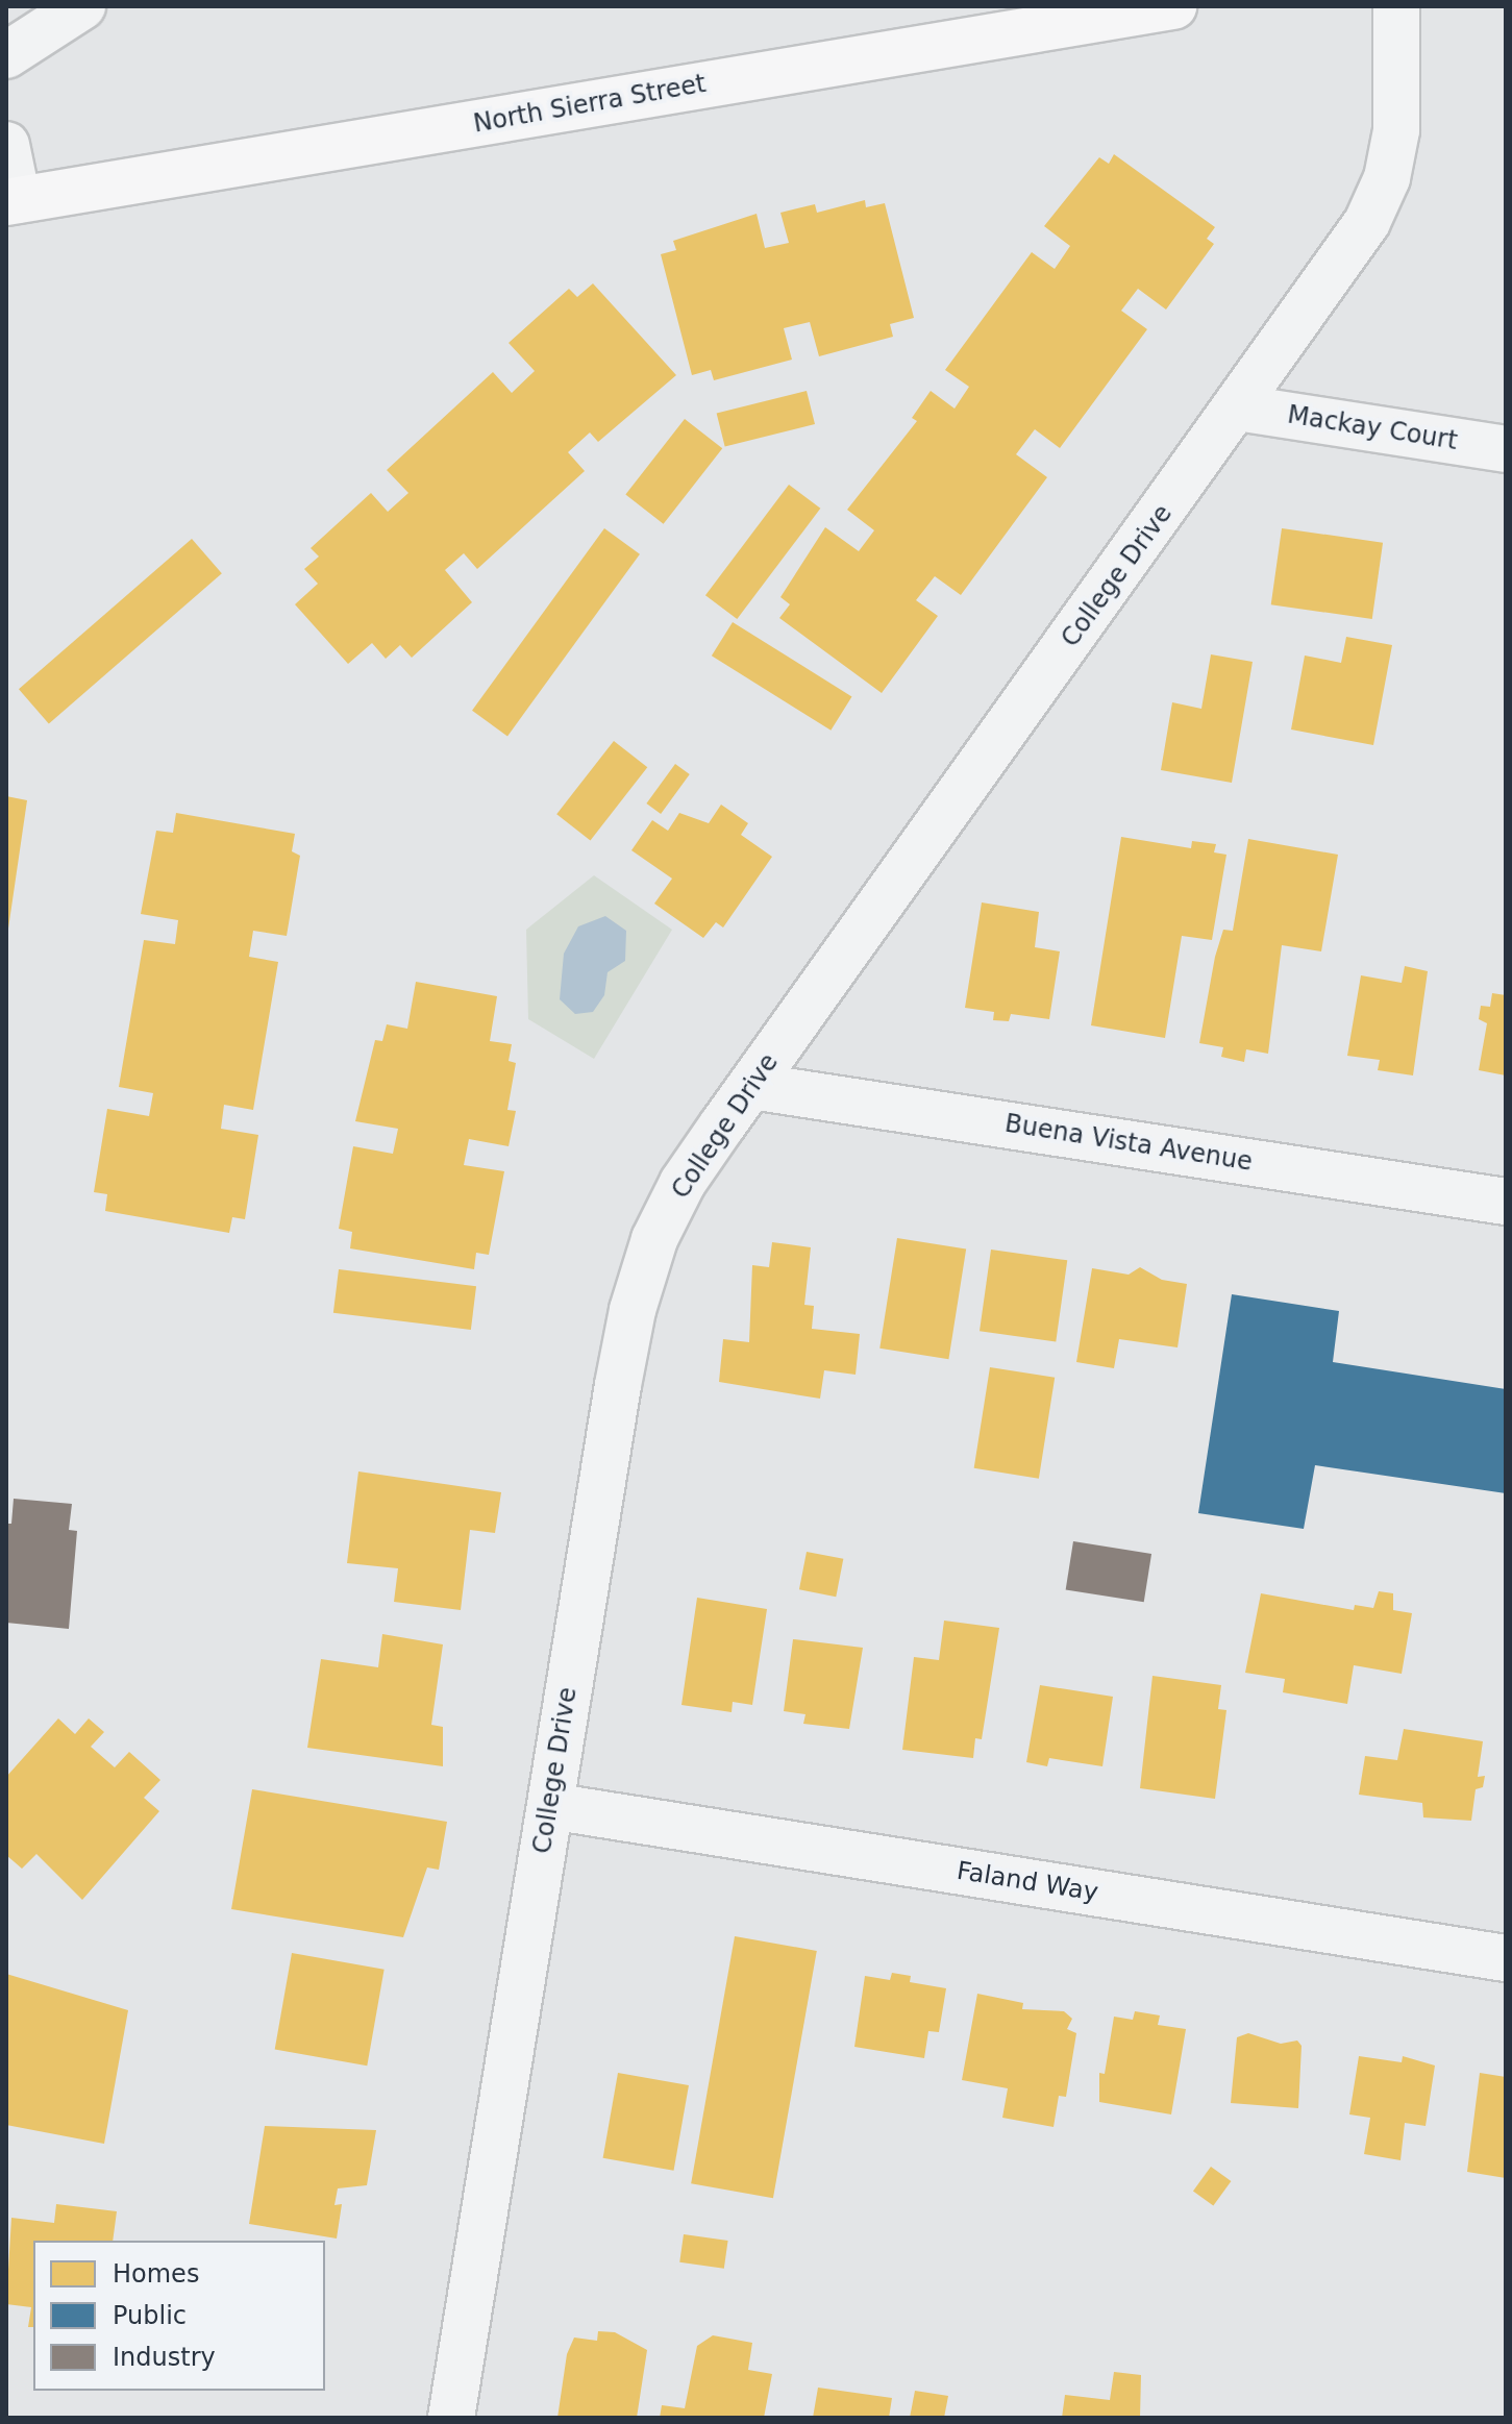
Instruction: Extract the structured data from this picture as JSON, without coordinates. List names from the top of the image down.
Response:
{
  "streets": {
    "main road": ["North Sierra Street"],
    "street": [
      "Mackay Court",
      "College Drive",
      "Buena Vista Avenue",
      "Faland Way"
    ]
  },
  "crossings": [
    ["Mackay Court", "College Drive"],
    ["College Drive", "Buena Vista Avenue"],
    ["College Drive", "Faland Way"]
  ],
  "legend": ["Homes", "Public", "Industry"]
}
